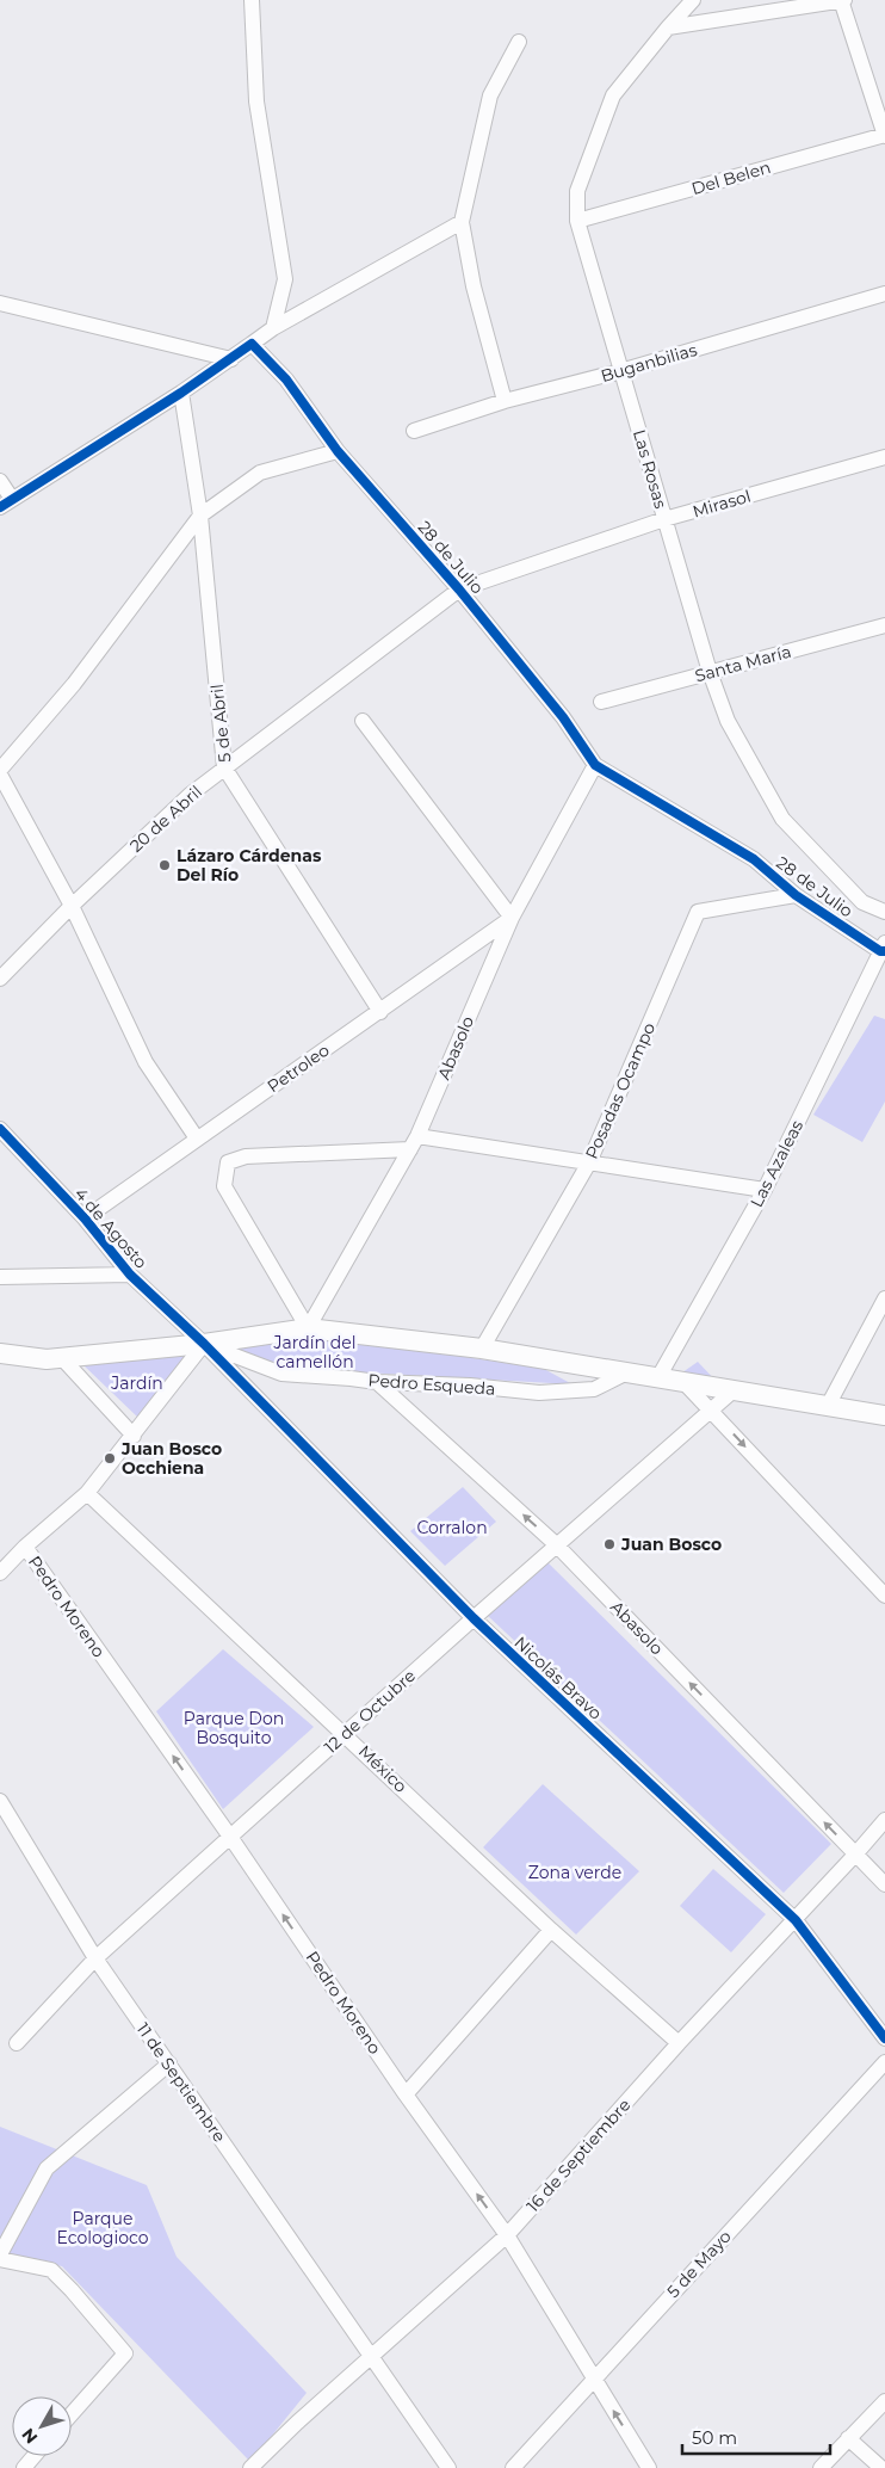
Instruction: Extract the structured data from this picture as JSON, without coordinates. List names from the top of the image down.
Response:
{
  "streets": {
    "street": [
      "Del Belen",
      "Buganbilias",
      "Las Rosas",
      "Mirasol",
      "28 de Julio",
      "Santa María",
      "5 de Abril",
      "20 de Abril",
      "Abasolo",
      "Petroleo",
      "Posadas Ocampo",
      "Las Azaleas",
      "4 de Agosto",
      "Pedro Esqueda",
      "Pedro Moreno",
      "Nicolás Bravo",
      "12 de Octubre",
      "México",
      "11 de Septiembre",
      "16 de Septiembre",
      "5 de Mayo"
    ]
  },
  "crossings": [
    ["Del Belen", "Las Rosas"],
    ["Buganbilias", "Las Rosas"],
    ["Las Rosas", "Mirasol"],
    ["Las Rosas", "Santa María"],
    ["Mirasol", "28 de Julio"],
    ["Mirasol", "20 de Abril"],
    ["28 de Julio", "20 de Abril"],
    ["28 de Julio", "Abasolo"],
    ["28 de Julio", "Posadas Ocampo"],
    ["28 de Julio", "Las Azaleas"],
    ["5 de Abril", "20 de Abril"],
    ["5 de Abril", "Petroleo"],
    ["Abasolo", "Petroleo"],
    ["Abasolo", "Pedro Esqueda"],
    ["Abasolo", "12 de Octubre"],
    ["Abasolo", "16 de Septiembre"],
    ["Petroleo", "4 de Agosto"],
    ["Posadas Ocampo", "Pedro Esqueda"],
    ["Las Azaleas", "Pedro Esqueda"],
    ["4 de Agosto", "Pedro Esqueda"],
    ["4 de Agosto", "Nicolás Bravo"],
    ["Pedro Esqueda", "Nicolás Bravo"],
    ["Pedro Esqueda", "12 de Octubre"],
    ["Pedro Moreno", "12 de Octubre"],
    ["Pedro Moreno", "16 de Septiembre"],
    ["Pedro Moreno", "5 de Mayo"],
    ["Nicolás Bravo", "12 de Octubre"],
    ["Nicolás Bravo", "16 de Septiembre"],
    ["12 de Octubre", "México"],
    ["12 de Octubre", "11 de Septiembre"],
    ["México", "16 de Septiembre"],
    ["11 de Septiembre", "16 de Septiembre"]
  ],
  "one_way": ["Abasolo", "Pedro Moreno"],
  "parks": [
    "Jardín del camellón",
    "Jardín",
    "Corralon",
    "Parque Don Bosquito",
    "Zona verde",
    "Parque Ecologioco"
  ],
  "places": ["Lázaro Cárdenas Del Río", "Juan Bosco Occhiena", "Juan Bosco"],
  "scale_bar": "50 m",
  "north": "bottom left"
}
